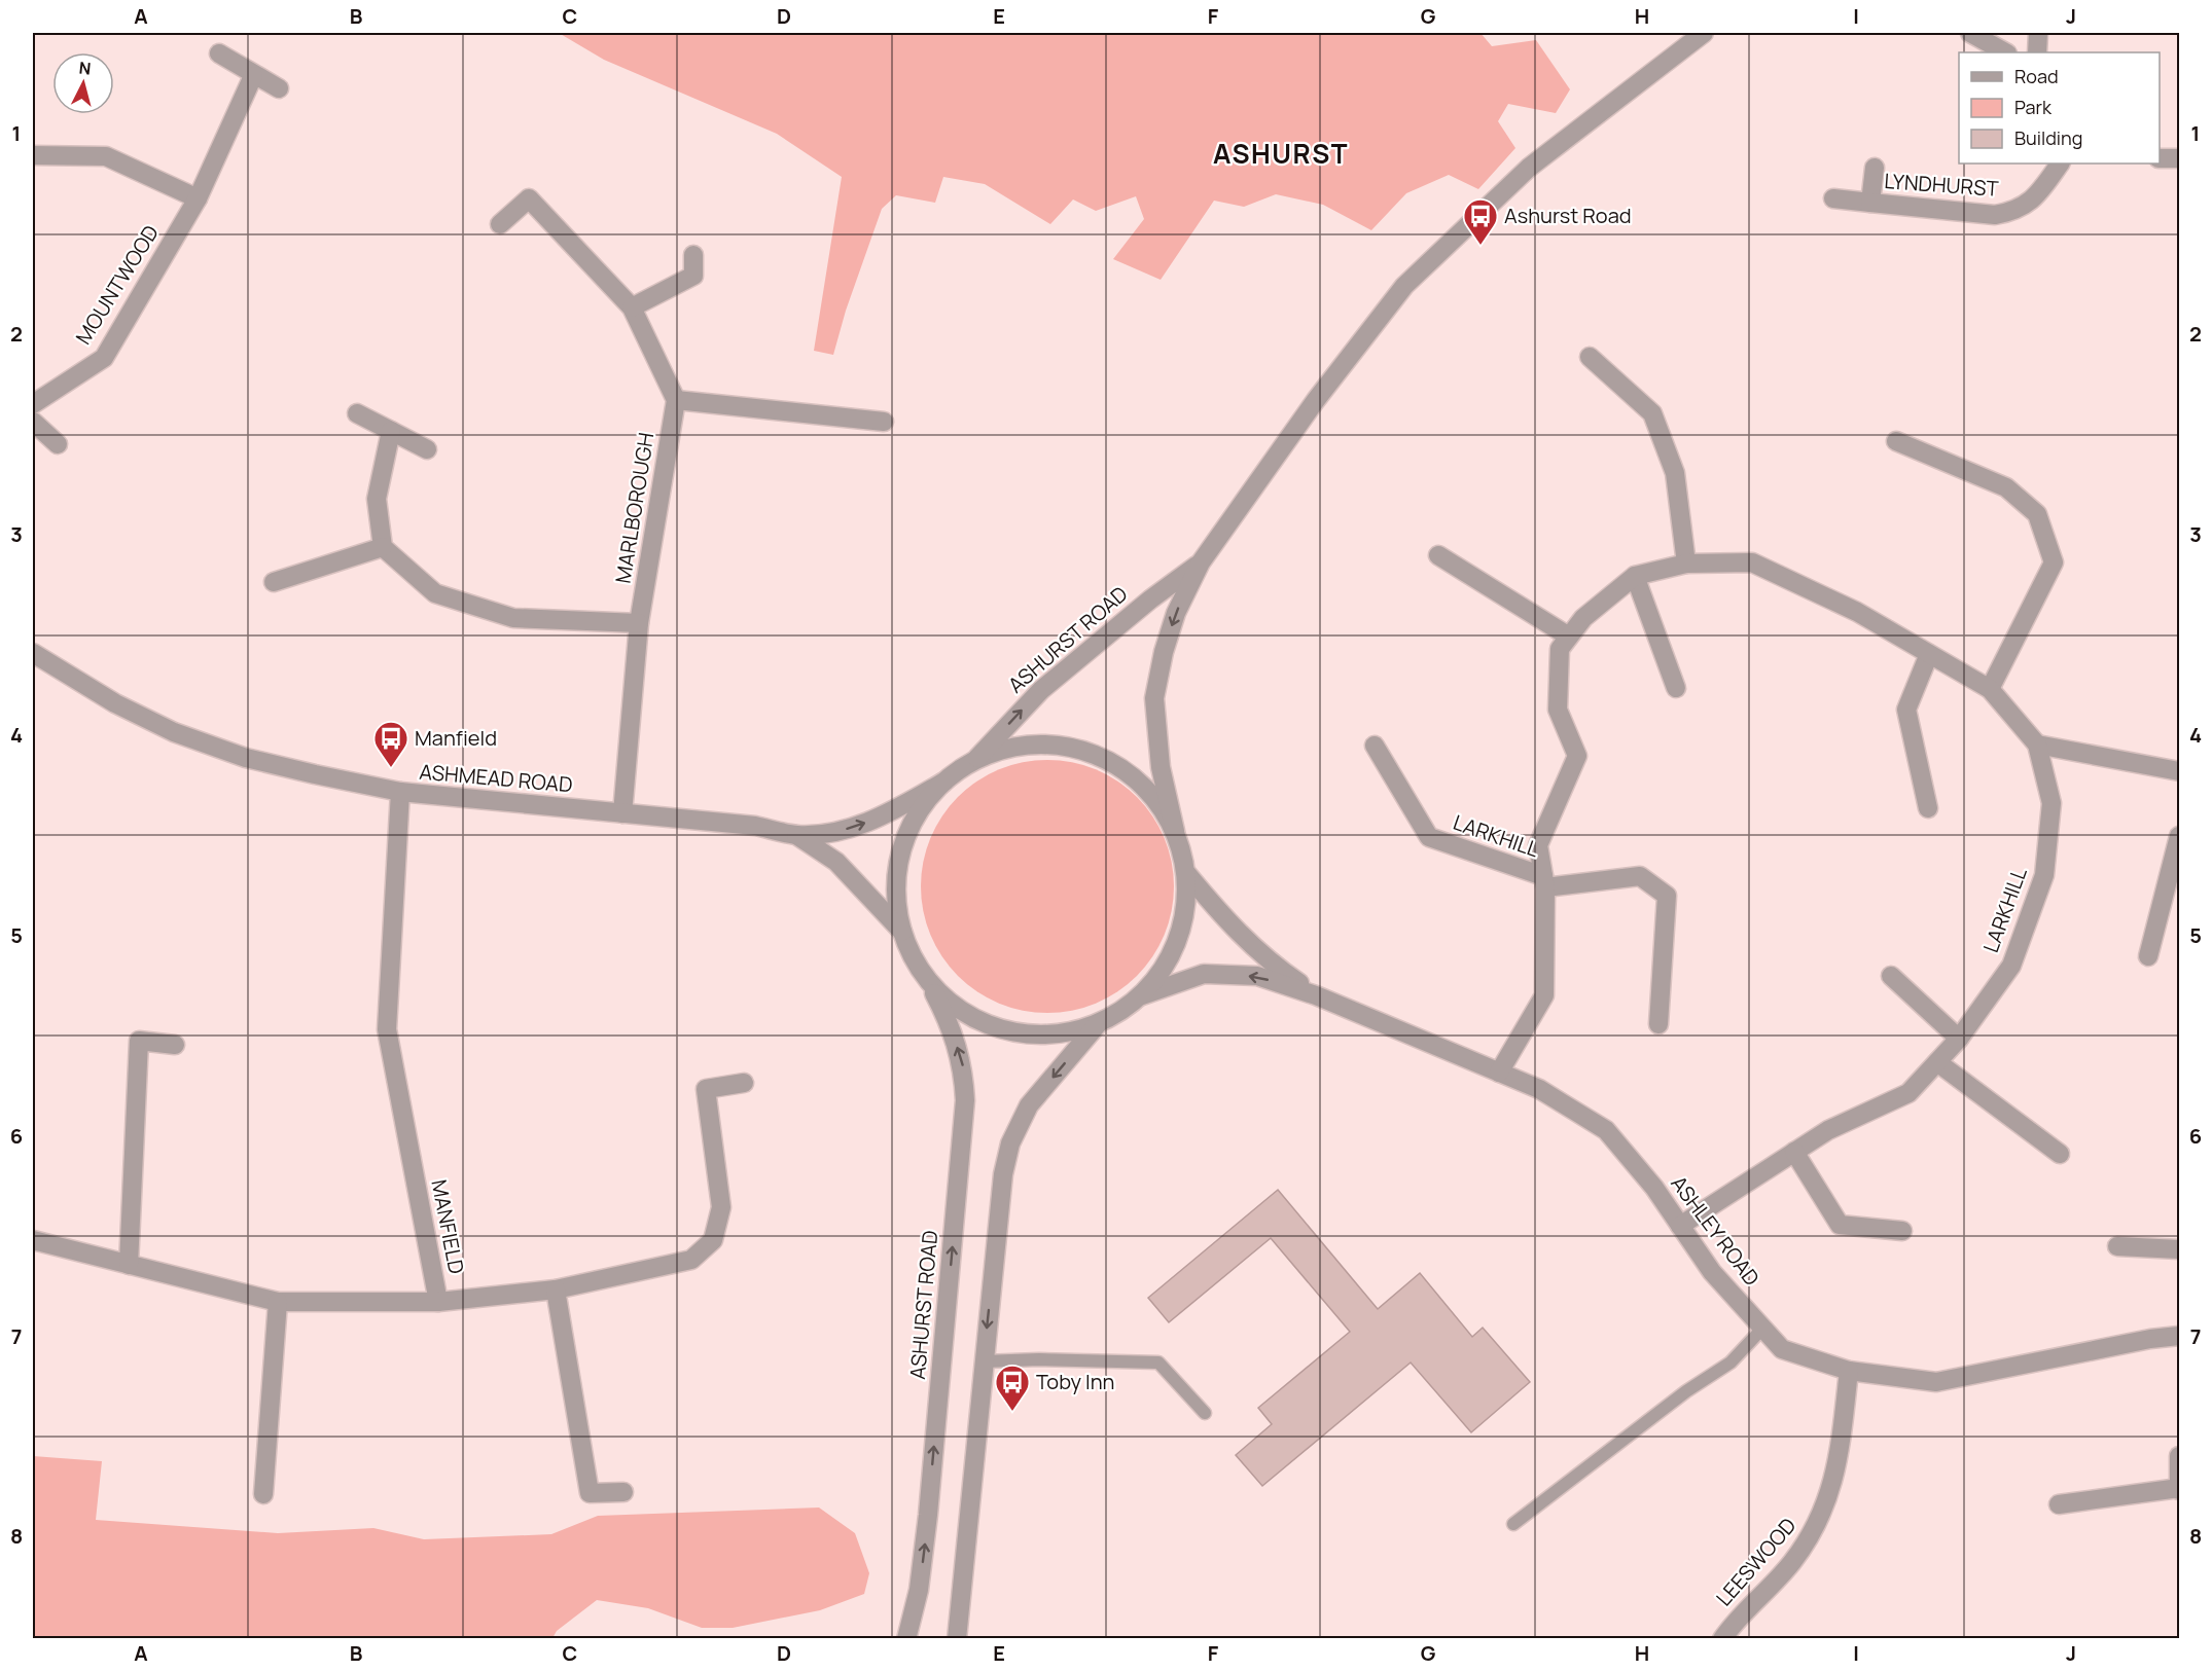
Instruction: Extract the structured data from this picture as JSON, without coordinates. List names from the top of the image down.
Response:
{
  "streets": {
    "street": [
      "LYNDHURST",
      "MOUNTWOOD",
      "MARLBOROUGH",
      "ASHURST ROAD",
      "ASHMEAD ROAD",
      "LARKHILL",
      "MANFIELD",
      "ASHLEY ROAD",
      "LEESWOOD"
    ]
  },
  "crossings": [
    ["MARLBOROUGH", "ASHMEAD ROAD"],
    ["ASHURST ROAD", "ASHLEY ROAD"],
    ["ASHMEAD ROAD", "MANFIELD"],
    ["LARKHILL", "ASHLEY ROAD"],
    ["ASHLEY ROAD", "LEESWOOD"]
  ],
  "districts": ["ASHURST"],
  "places": {
    "bus stop": ["Ashurst Road", "Manfield", "Toby Inn"]
  },
  "legend": ["Road", "Park", "Building"],
  "north": "top",
  "grid": {
    "columns": [
      "A",
      "B",
      "C",
      "D",
      "E",
      "F",
      "G",
      "H",
      "I",
      "J"
    ],
    "rows": [
      "1",
      "2",
      "3",
      "4",
      "5",
      "6",
      "7",
      "8"
    ]
  }
}
